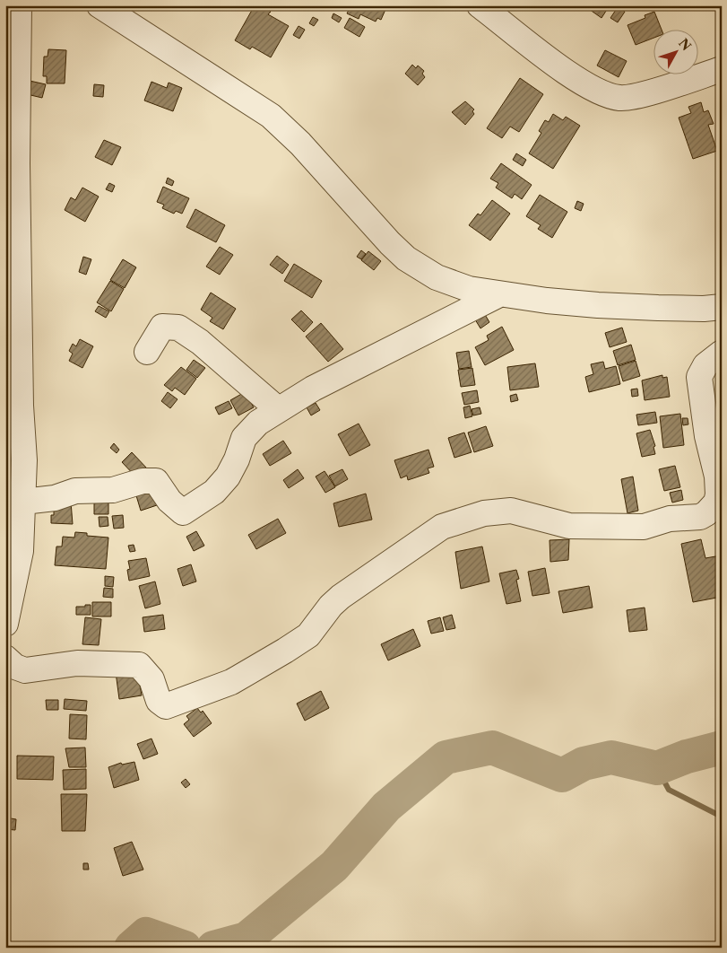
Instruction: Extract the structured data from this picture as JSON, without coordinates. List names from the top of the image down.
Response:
{
  "north": "top right"
}
